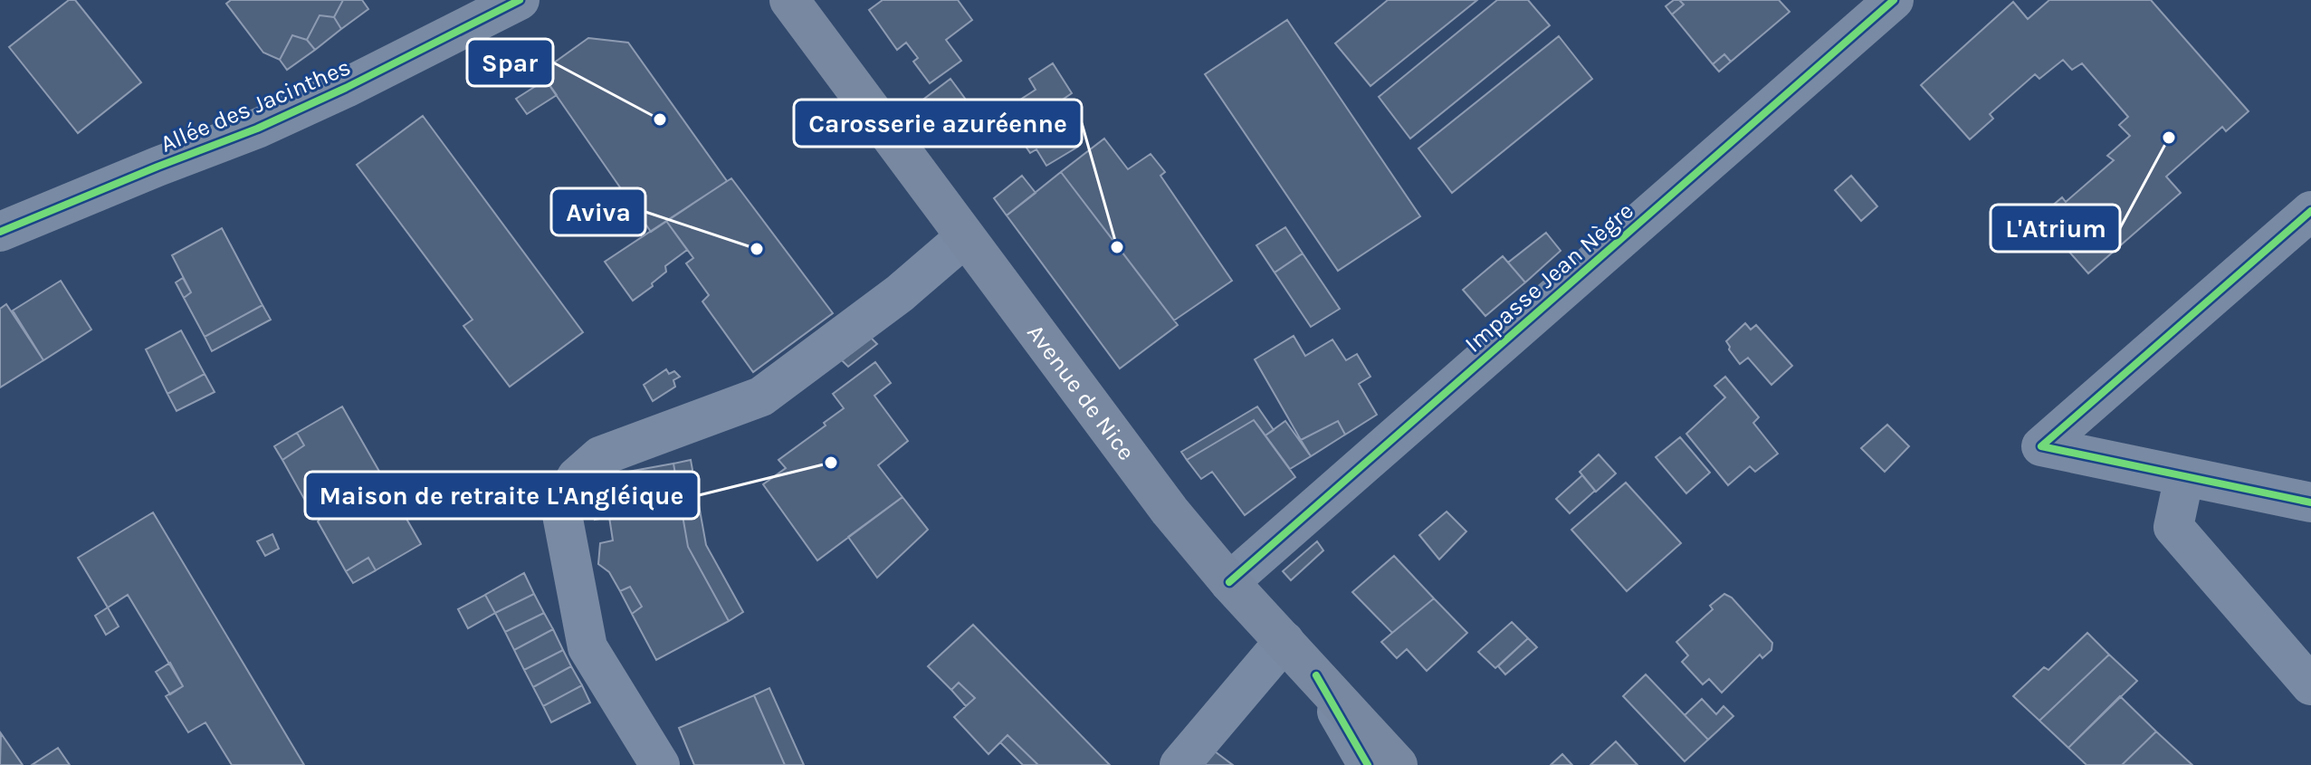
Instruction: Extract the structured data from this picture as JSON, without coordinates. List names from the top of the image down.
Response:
{
  "streets": {
    "main road": ["Avenue de Nice"],
    "street": ["Allée des Jacinthes", "Impasse Jean Nègre"]
  },
  "crossings": [
    ["Impasse Jean Nègre", "Avenue de Nice"]
  ],
  "places": [
    "Spar",
    "L'Atrium",
    "Carosserie azuréenne",
    "Aviva",
    "Maison de retraite L'Angléique"
  ]
}
